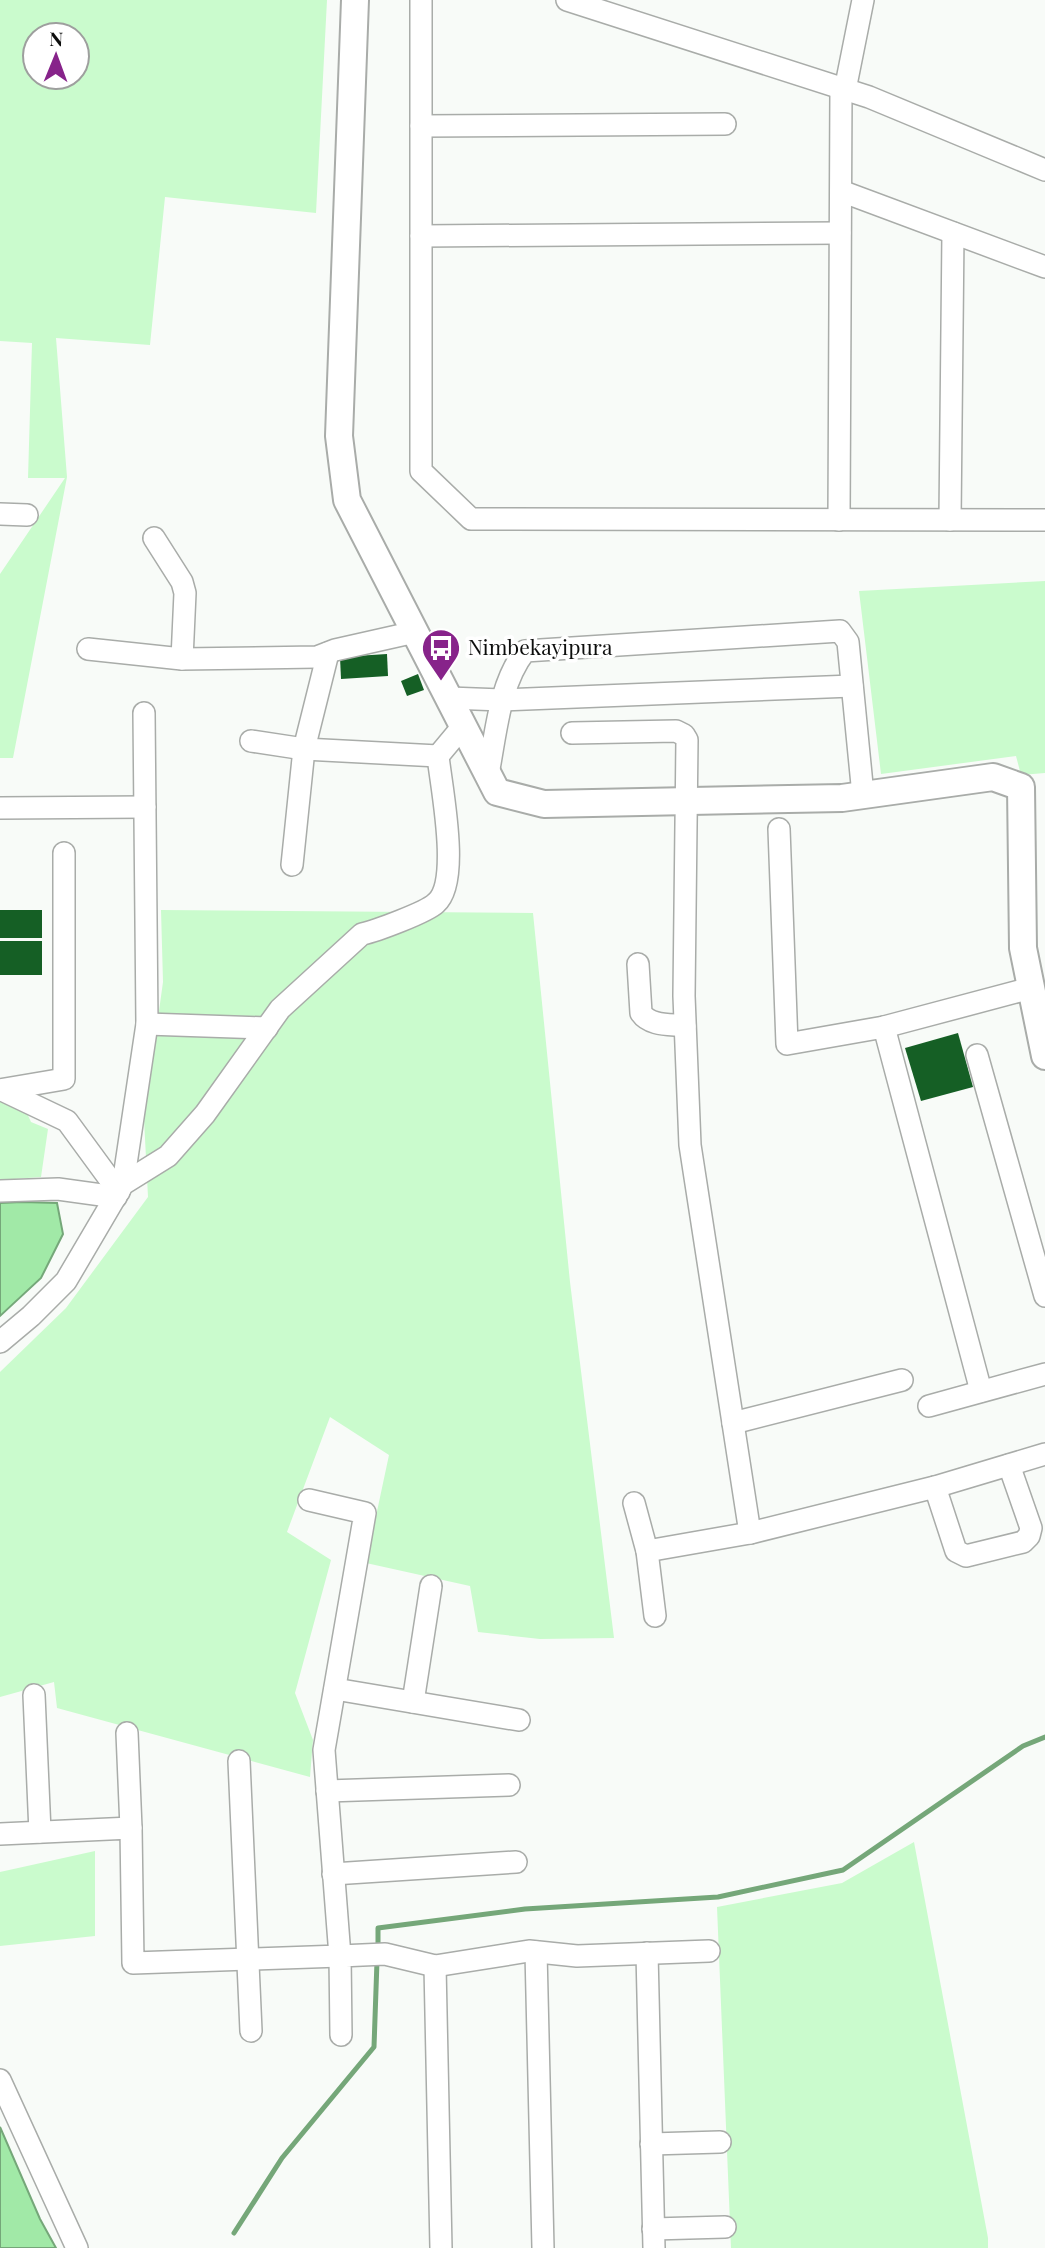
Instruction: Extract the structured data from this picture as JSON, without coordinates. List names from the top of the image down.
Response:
{
  "places": {
    "bus stop": ["Nimbekayipura"]
  },
  "north": "top"
}
